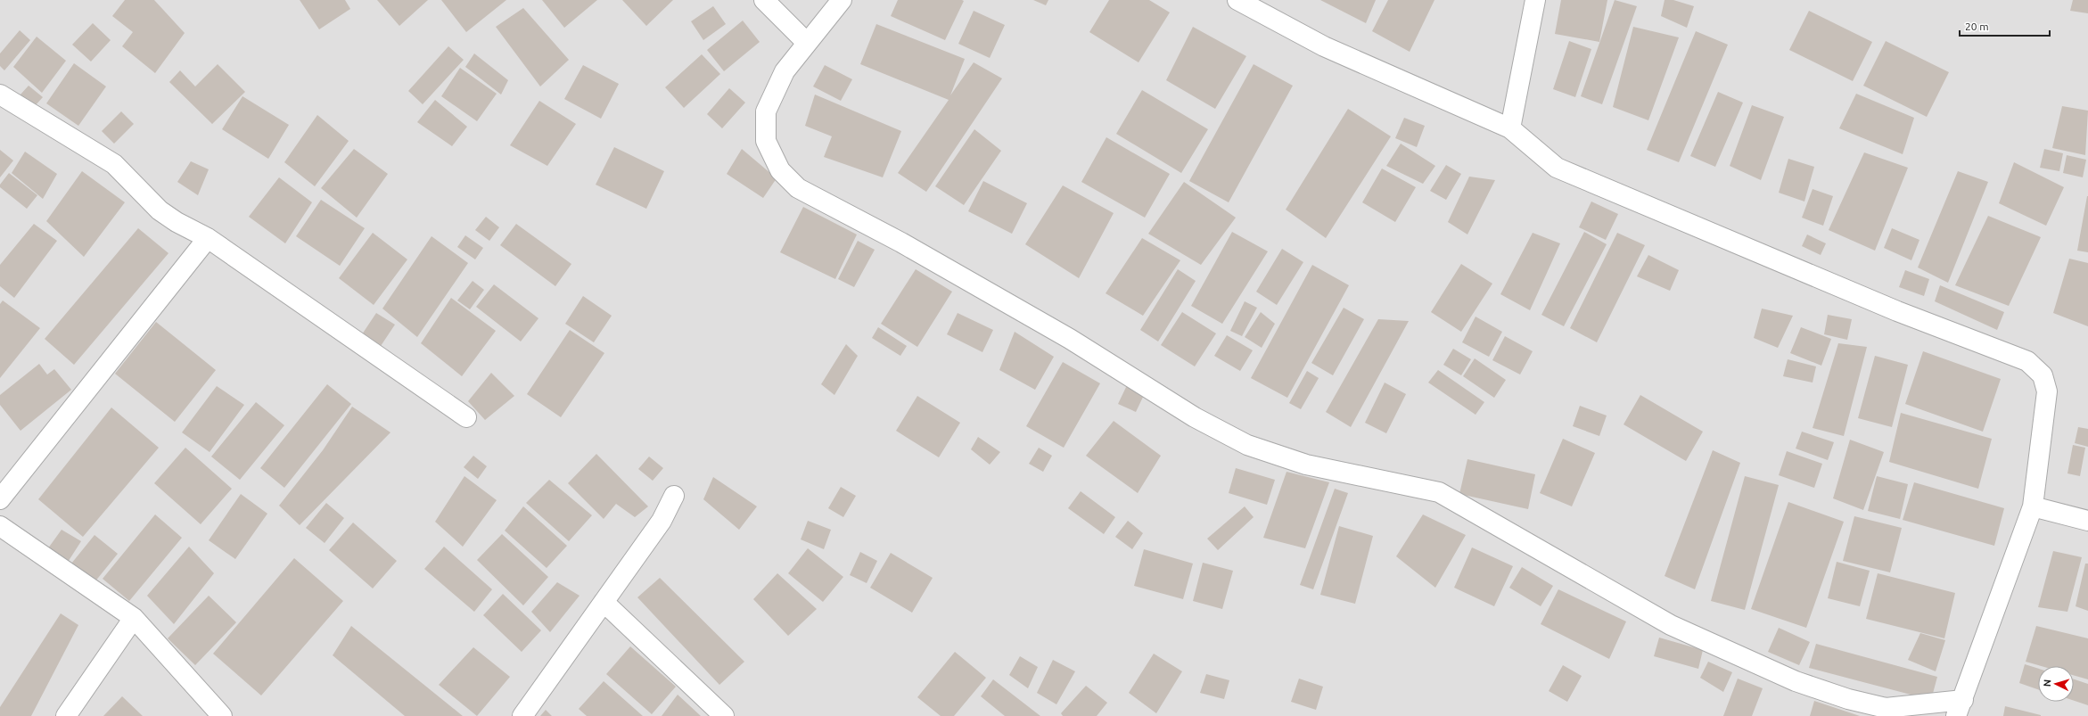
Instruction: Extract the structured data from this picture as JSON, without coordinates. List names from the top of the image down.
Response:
{
  "scale_bar": "20 m",
  "north": "left"
}
